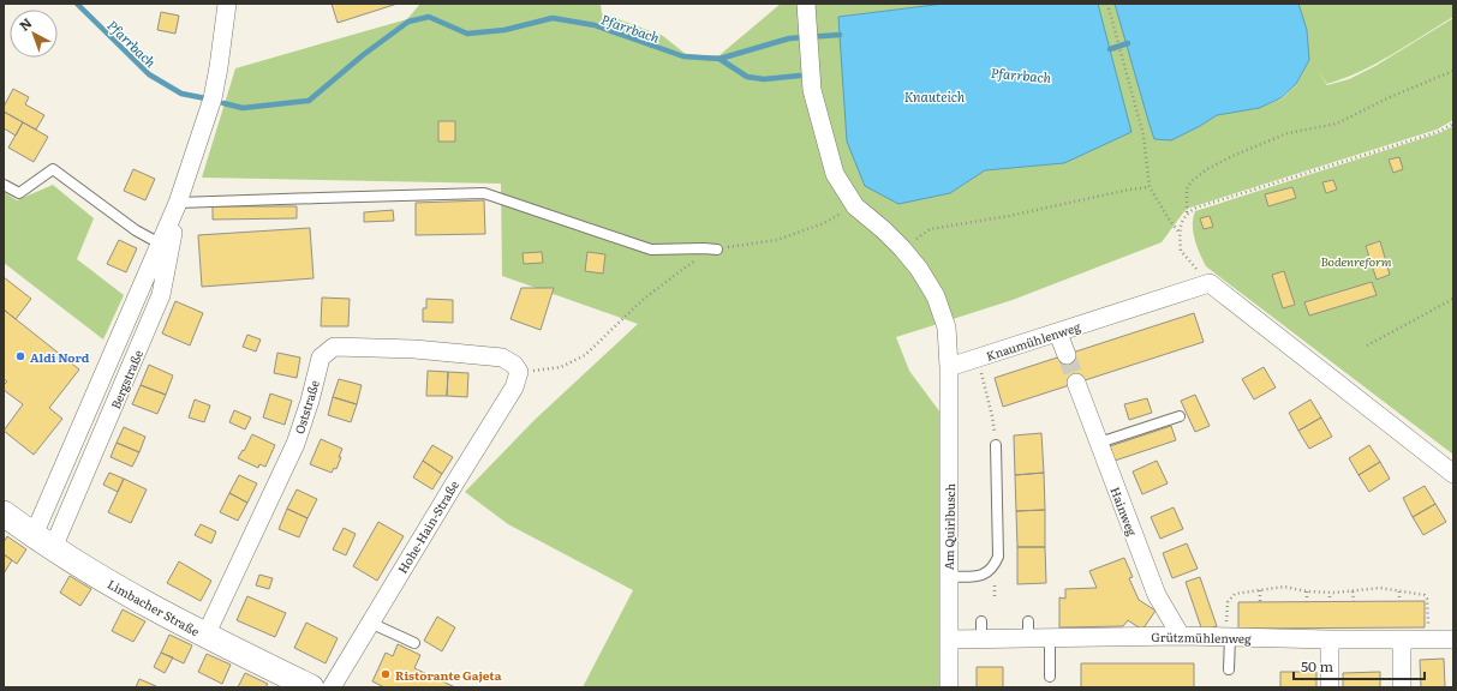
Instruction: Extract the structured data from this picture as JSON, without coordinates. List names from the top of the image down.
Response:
{
  "streets": {
    "street": [
      "Knaumühlenweg",
      "Bergstraße",
      "Oststraße",
      "Hainweg",
      "Hohe-Hain-Straße",
      "Am Quirlbusch",
      "Limbacher Straße",
      "Grützmühlenweg"
    ]
  },
  "crossings": [
    ["Knaumühlenweg", "Am Quirlbusch"],
    ["Bergstraße", "Limbacher Straße"],
    ["Oststraße", "Hohe-Hain-Straße"],
    ["Oststraße", "Limbacher Straße"],
    ["Hainweg", "Grützmühlenweg"],
    ["Am Quirlbusch", "Grützmühlenweg"]
  ],
  "water": ["Pfarrbach", "Knauteich"],
  "parks": ["Bodenreform"],
  "places": ["Aldi Nord", "Ristorante Gajeta"],
  "scale_bar": "50 m",
  "north": "top left"
}
